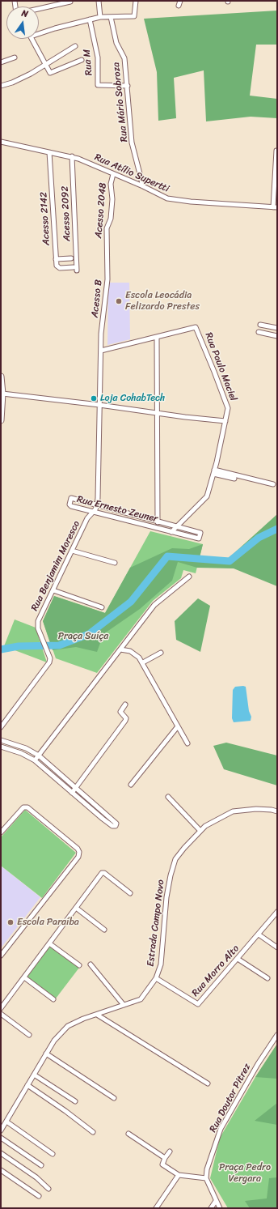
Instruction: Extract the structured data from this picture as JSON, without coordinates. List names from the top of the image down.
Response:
{
  "streets": {
    "street": [
      "Rua M",
      "Rua Mário Sobroza",
      "Rua Atílio Supertti",
      "Acesso 2048",
      "Acesso 2092",
      "Acesso 2142",
      "Acesso B",
      "Rua Paulo Maciel",
      "Rua Ernesto Zeuner",
      "Rua Benjamim Moresco",
      "Estrada Campo Novo",
      "Rua Morro Alto",
      "Rua Doutor Pitrez"
    ]
  },
  "crossings": [
    ["Rua M", "Rua Mário Sobroza"],
    ["Rua Mário Sobroza", "Rua Atílio Supertti"],
    ["Rua Atílio Supertti", "Acesso 2048"],
    ["Rua Atílio Supertti", "Acesso 2092"],
    ["Rua Atílio Supertti", "Acesso 2142"],
    ["Acesso 2048", "Acesso B"],
    ["Acesso 2092", "Acesso 2142"],
    ["Acesso B", "Rua Ernesto Zeuner"],
    ["Acesso B", "Rua Benjamim Moresco"],
    ["Rua Paulo Maciel", "Rua Ernesto Zeuner"],
    ["Rua Ernesto Zeuner", "Rua Benjamim Moresco"],
    ["Estrada Campo Novo", "Rua Morro Alto"]
  ],
  "parks": ["Praça Suíça", "Praça Pedro Vergara"],
  "places": ["Escola Leocádia Felizardo Prestes", "Loja CohabTech", "Escola Paraíba"],
  "north": "top"
}
